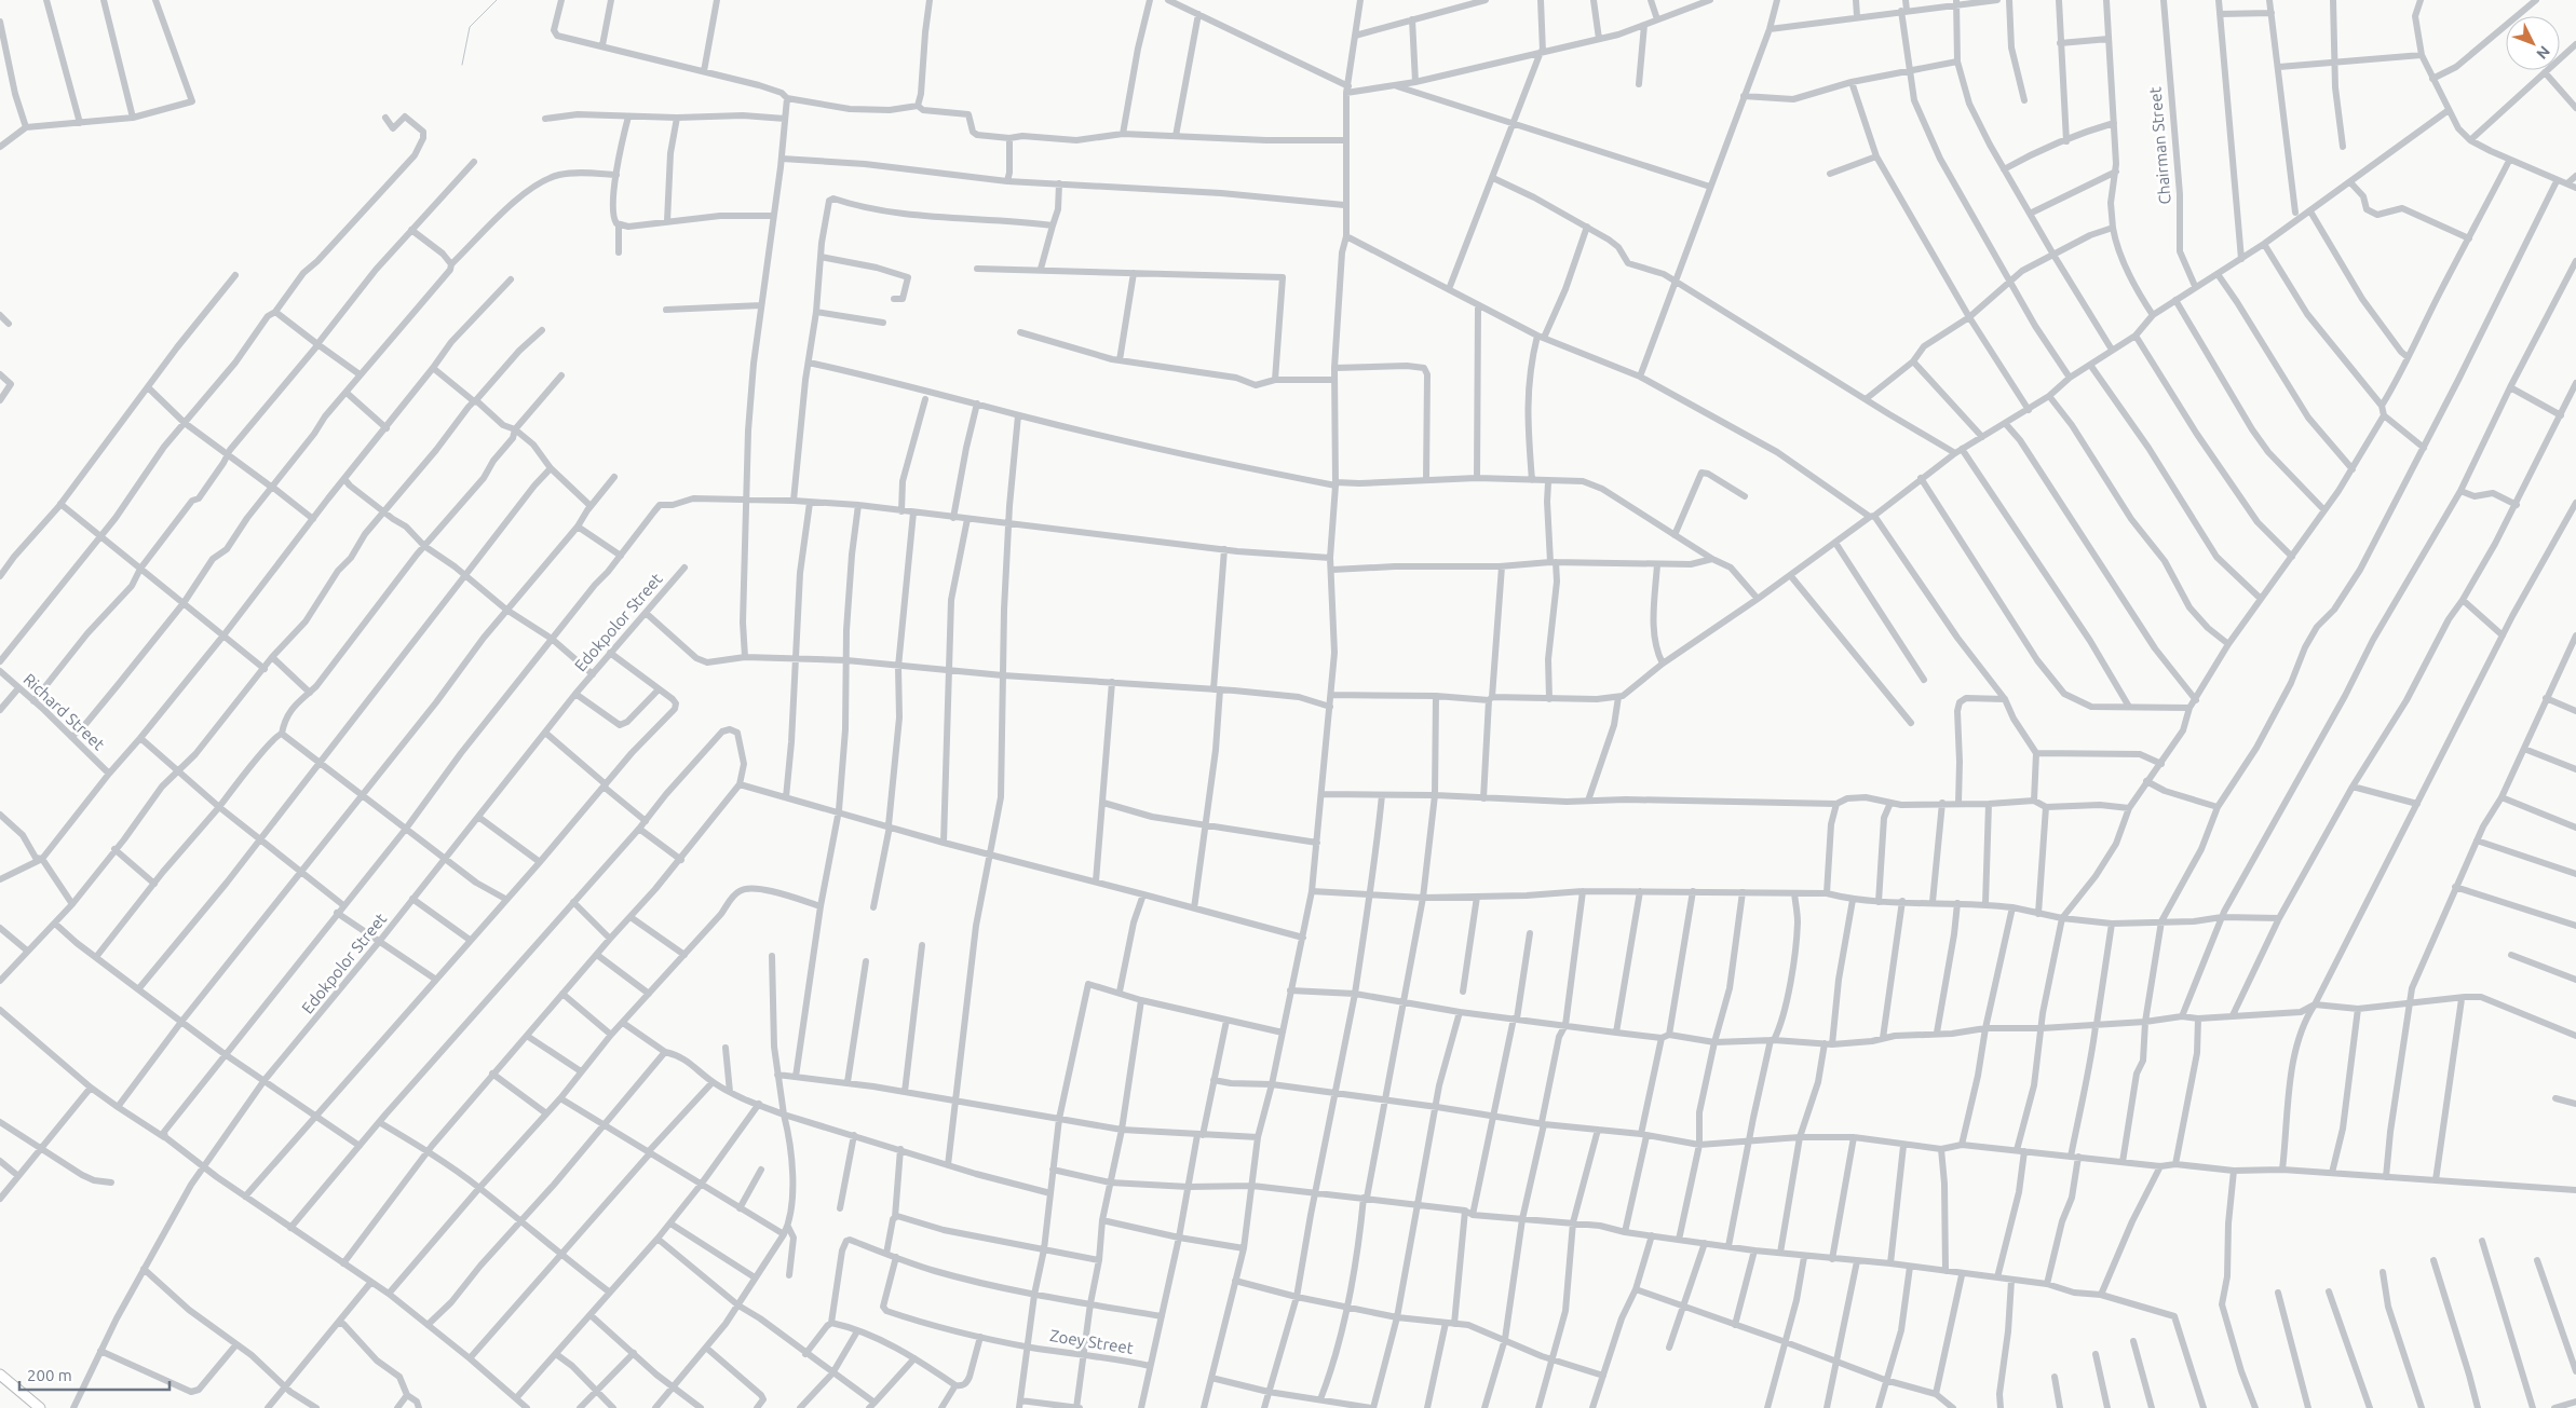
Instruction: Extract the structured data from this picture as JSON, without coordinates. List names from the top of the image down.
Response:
{
  "streets": {
    "street": [
      "Chairman Street",
      "Edokpolor Street",
      "Richard Street",
      "Zoey Street"
    ]
  },
  "scale_bar": "200 m",
  "north": "bottom right"
}
